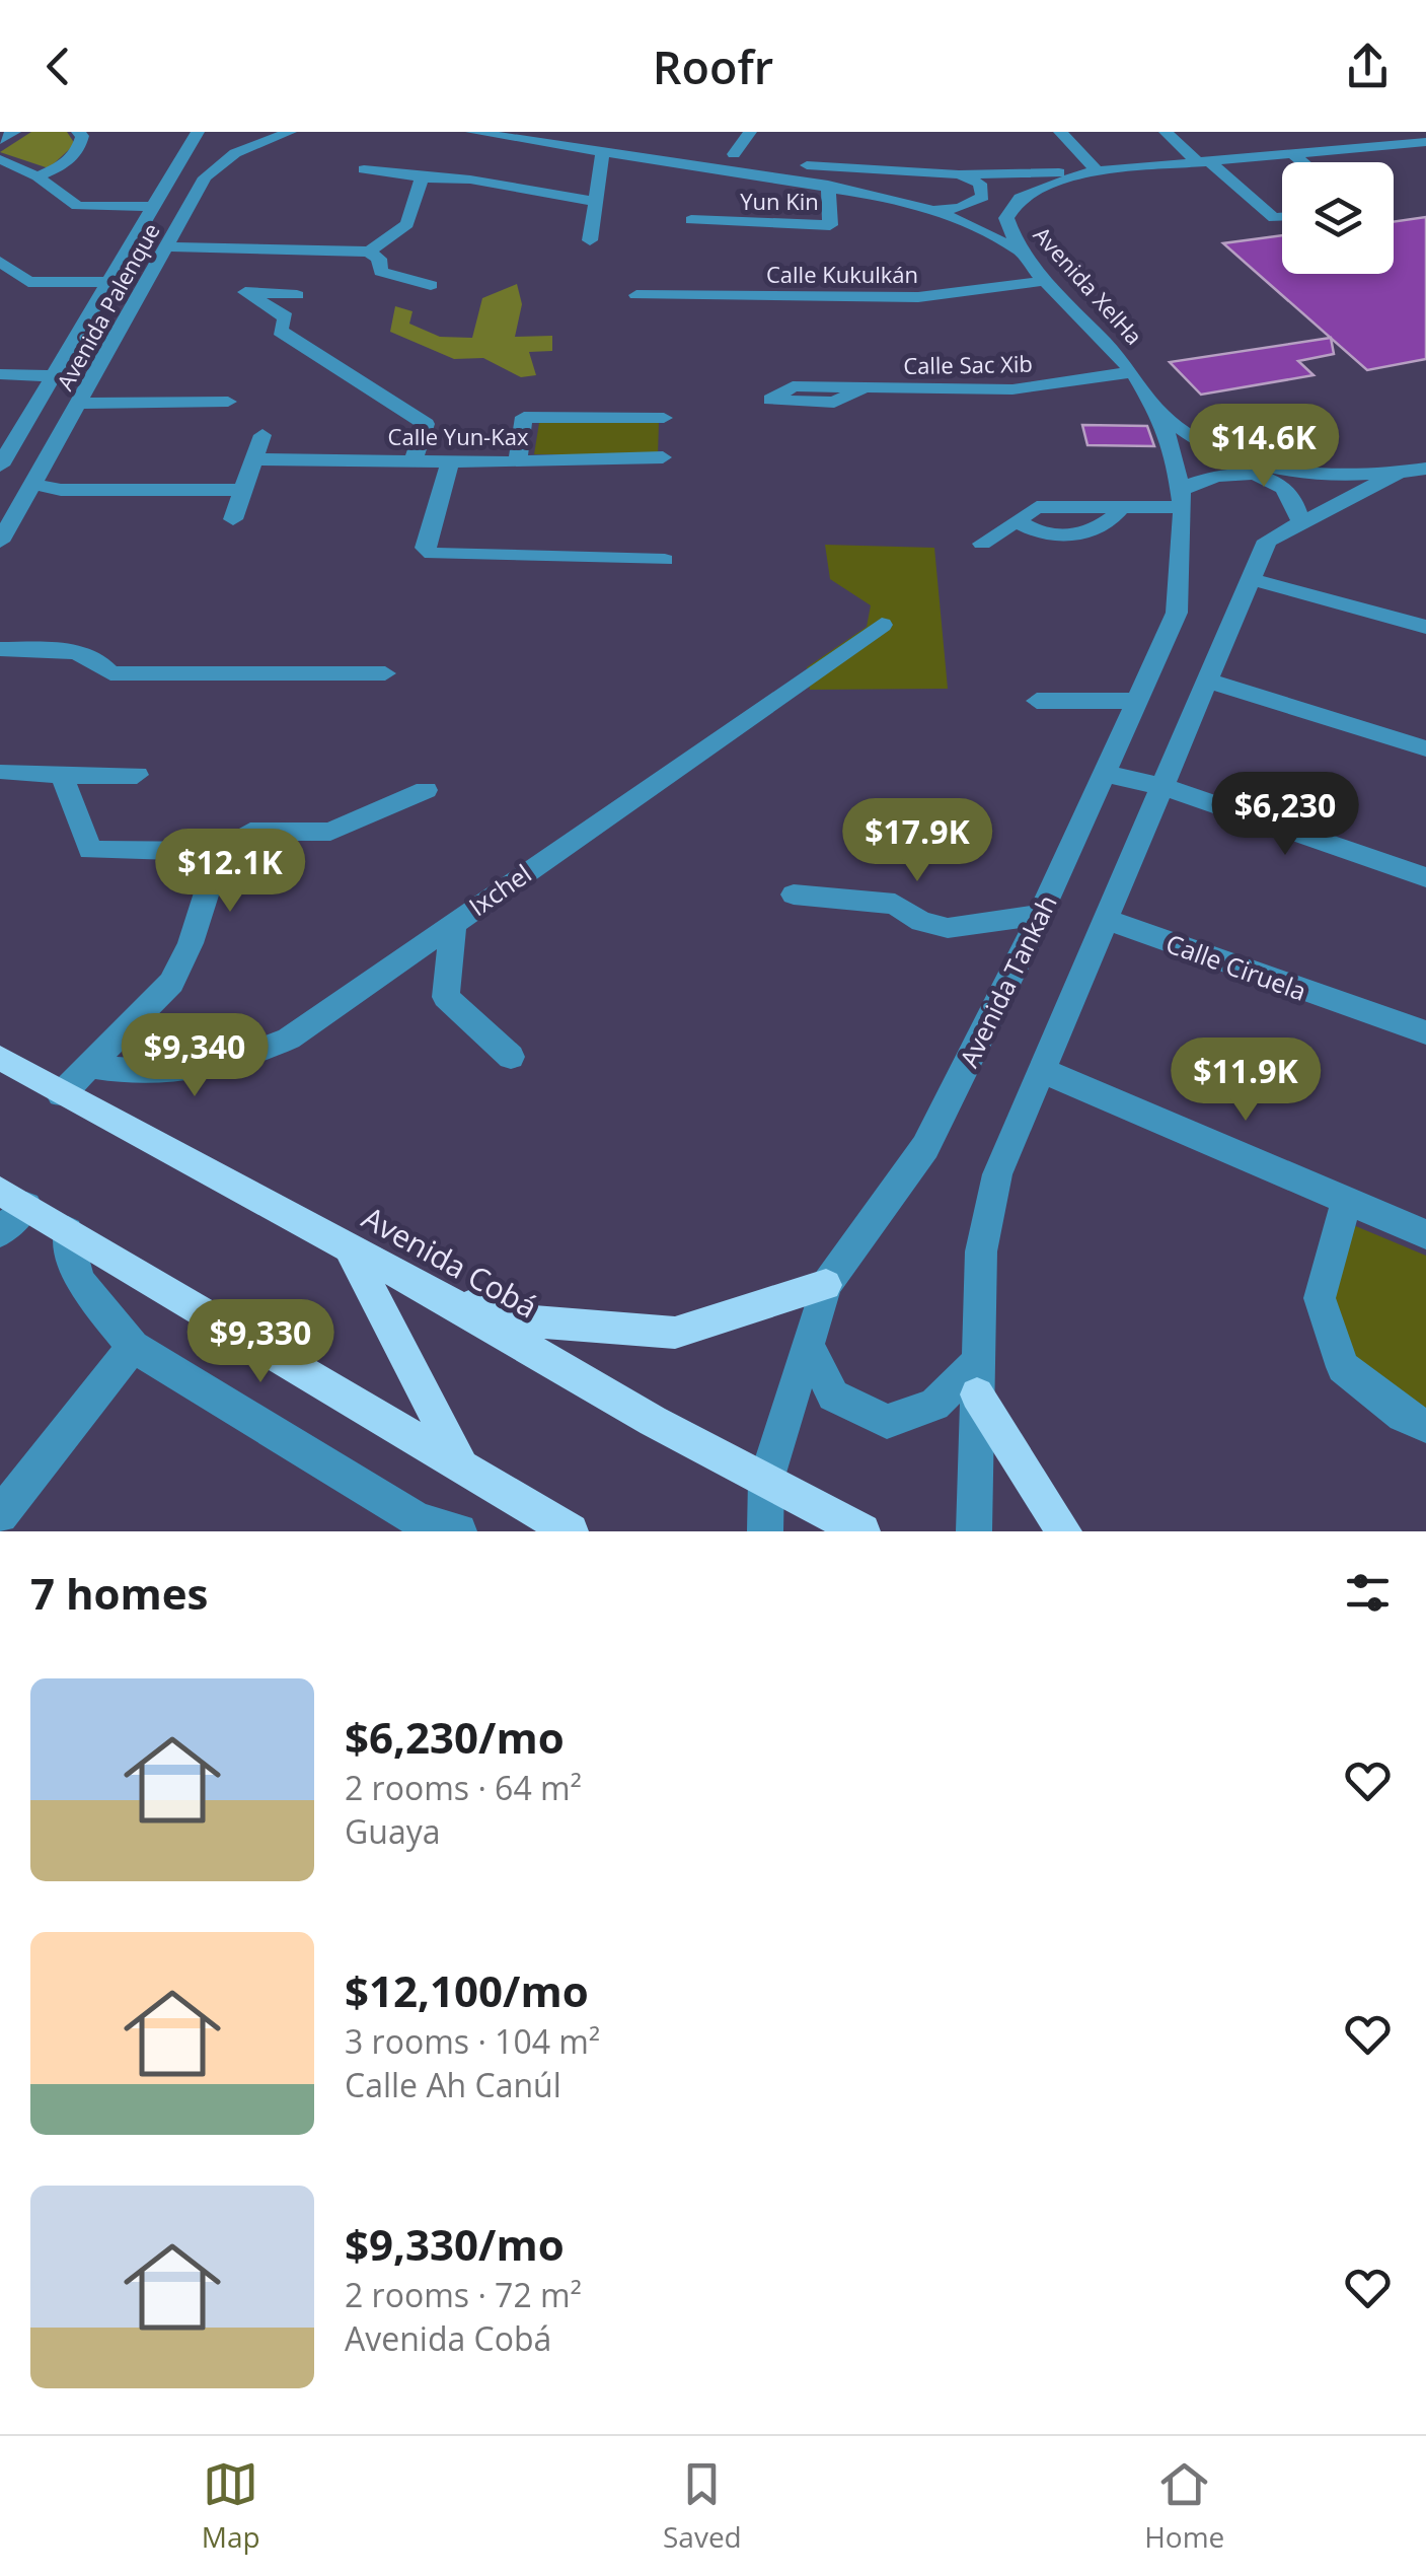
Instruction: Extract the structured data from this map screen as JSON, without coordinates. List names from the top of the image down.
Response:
{
  "streets": {
    "main road": ["Avenida Cobá"],
    "street": [
      "Yun Kin",
      "Calle Kukulkán",
      "Avenida XelHa",
      "Avenida Palenque",
      "Calle Sac Xib",
      "Calle Yun-Kax",
      "Ixchel",
      "Calle Ciruela",
      "Avenida Tankah"
    ]
  },
  "crossings": [
    ["Calle Kukulkán", "Avenida XelHa"],
    ["Avenida XelHa", "Calle Sac Xib"],
    ["Avenida XelHa", "Avenida Tankah"],
    ["Avenida Tankah", "Avenida Cobá"]
  ],
  "page": {
    "header": "Roofr",
    "price": [
      "$14.6K",
      "$6,230",
      "$17.9K",
      "$12.1K",
      "$9,340",
      "$11.9K",
      "$9,330"
    ],
    "heading": "7 homes",
    "list": [
      {
        "name": "$6,230/mo",
        "note": "2 rooms · 64 m² · Guaya"
      },
      {
        "name": "$12,100/mo",
        "note": "3 rooms · 104 m² · Calle Ah Canúl"
      },
      {
        "name": "$9,330/mo",
        "note": "2 rooms · 72 m² · Avenida Cobá"
      }
    ],
    "tabs": ["Map", "Saved", "Home"]
  }
}
